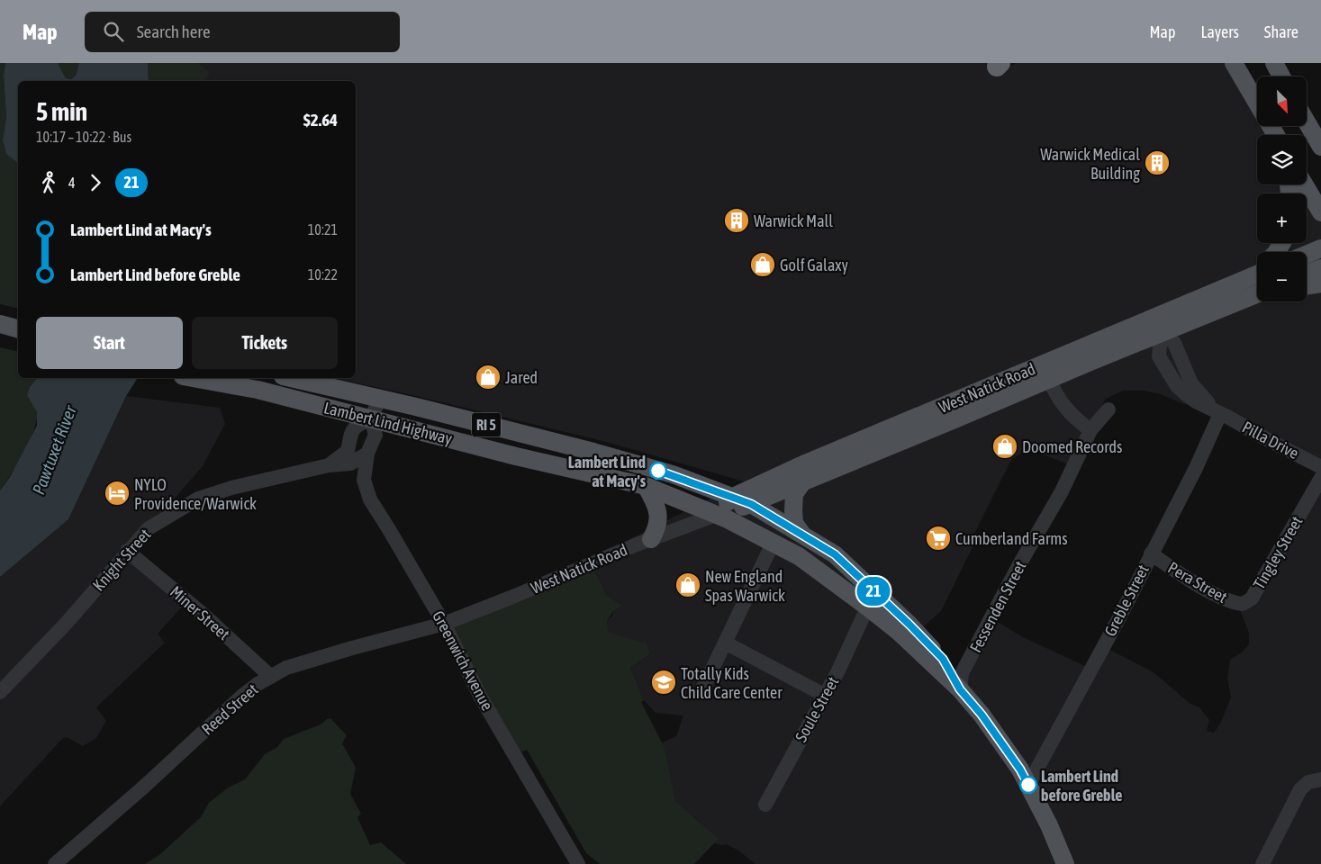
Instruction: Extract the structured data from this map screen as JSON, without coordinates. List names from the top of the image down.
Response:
{
  "streets": {
    "main road": ["West Natick Road", "Lambert Lind Highway", "RI 5"],
    "street": [
      "Pilla Drive",
      "Tingley Street",
      "Knight Street",
      "Pera Street",
      "Greble Street",
      "Fessenden Street",
      "Miner Street",
      "Greenwich Avenue",
      "Reed Street",
      "Soule Street"
    ]
  },
  "crossings": [
    ["West Natick Road", "Lambert Lind Highway"],
    ["West Natick Road", "Pilla Drive"],
    ["West Natick Road", "Greenwich Avenue"],
    ["West Natick Road", "Reed Street"],
    ["Lambert Lind Highway", "Knight Street"],
    ["Lambert Lind Highway", "Greble Street"],
    ["Lambert Lind Highway", "Fessenden Street"],
    ["Pilla Drive", "Greble Street"],
    ["Tingley Street", "Pera Street"],
    ["Knight Street", "Miner Street"],
    ["Knight Street", "Greenwich Avenue"],
    ["Pera Street", "Greble Street"],
    ["Miner Street", "Reed Street"],
    ["Greenwich Avenue", "Reed Street"]
  ],
  "water": ["Pawtuxet River"],
  "places": {
    "building": ["Warwick Medical Building", "Warwick Mall"],
    "shop": [
      "Golf Galaxy",
      "Jared",
      "Doomed Records",
      "New England Spas Warwick"
    ],
    "other": ["Lambert Lind at Macy's", "Lambert Lind before Greble"],
    "hotel": ["NYLO Providence/Warwick"],
    "supermarket": ["Cumberland Farms"],
    "school or university": ["Totally Kids Child Care Center"]
  },
  "lines": ["bus line 21"],
  "north": "bottom right",
  "page": {
    "header": "Map",
    "search": "Search here",
    "nav": ["Map", "Layers", "Share"],
    "on_map": "21",
    "map_buttons": ["+", "−"],
    "heading": ["5 min", "10:17 – 10:22 · Bus", "$2.64"],
    "legs": ["4", "21"],
    "list": [
      {
        "name": "Lambert Lind at Macy's",
        "value": "10:21"
      },
      {
        "name": "Lambert Lind before Greble",
        "value": "10:22"
      }
    ],
    "buttons": ["Start", "Tickets"]
  }
}
